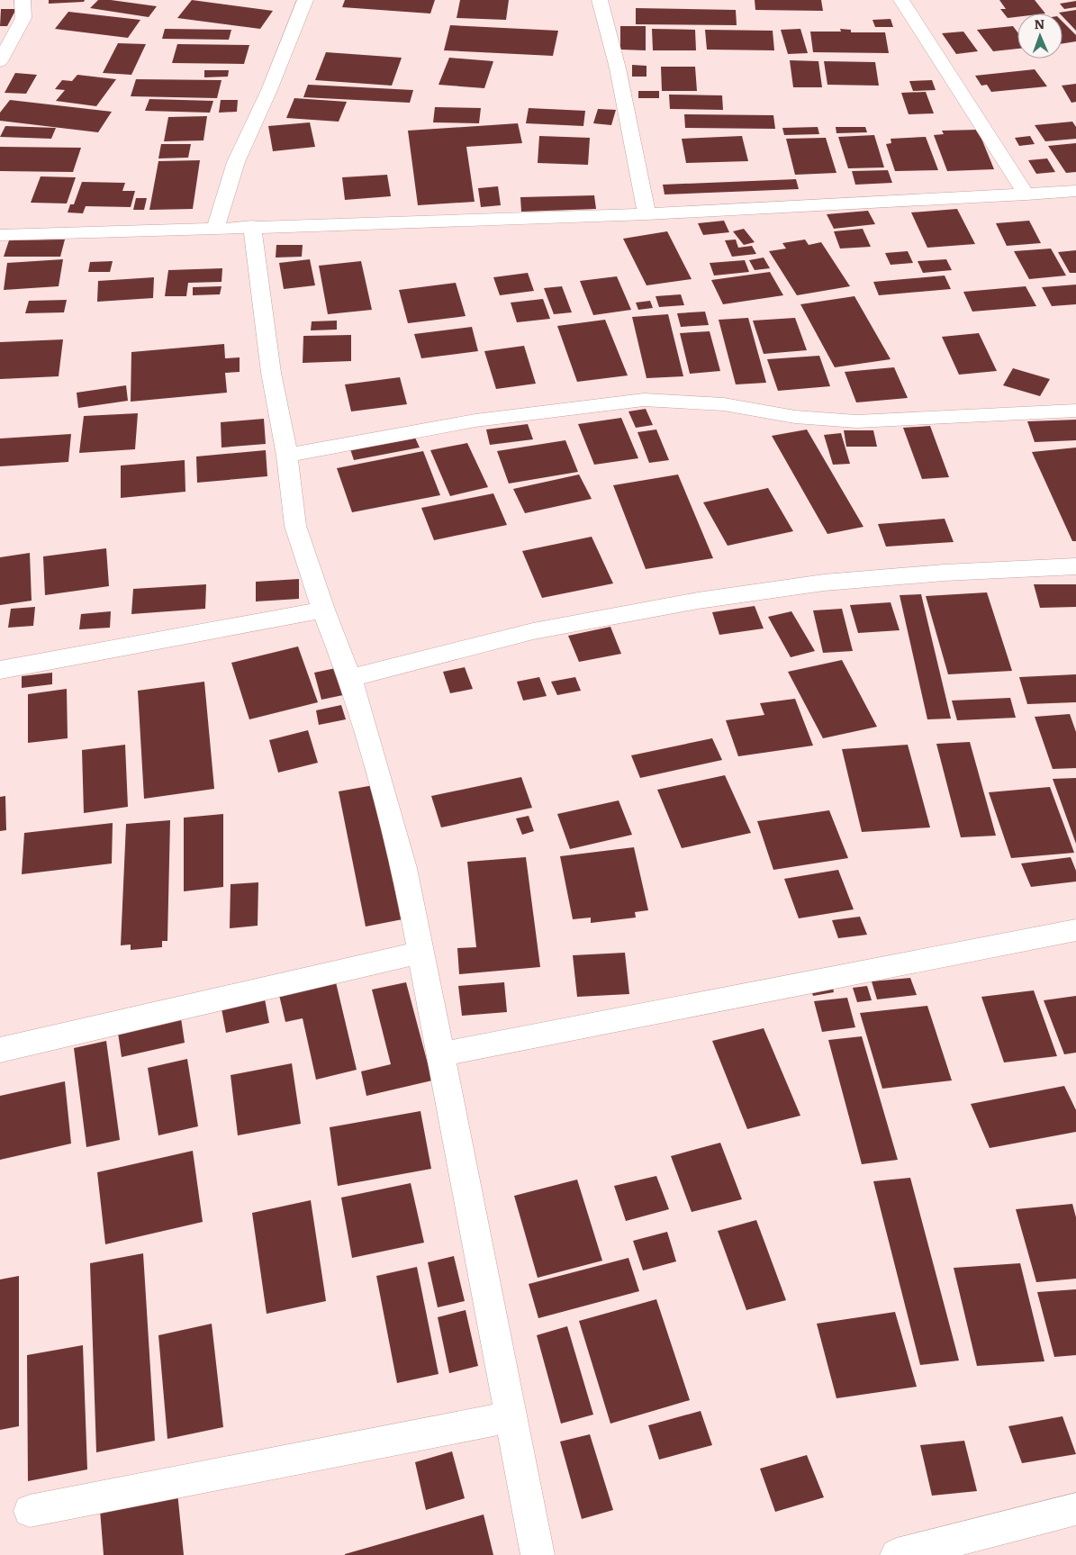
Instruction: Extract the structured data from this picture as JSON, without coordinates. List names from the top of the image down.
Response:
{
  "north": "top"
}
